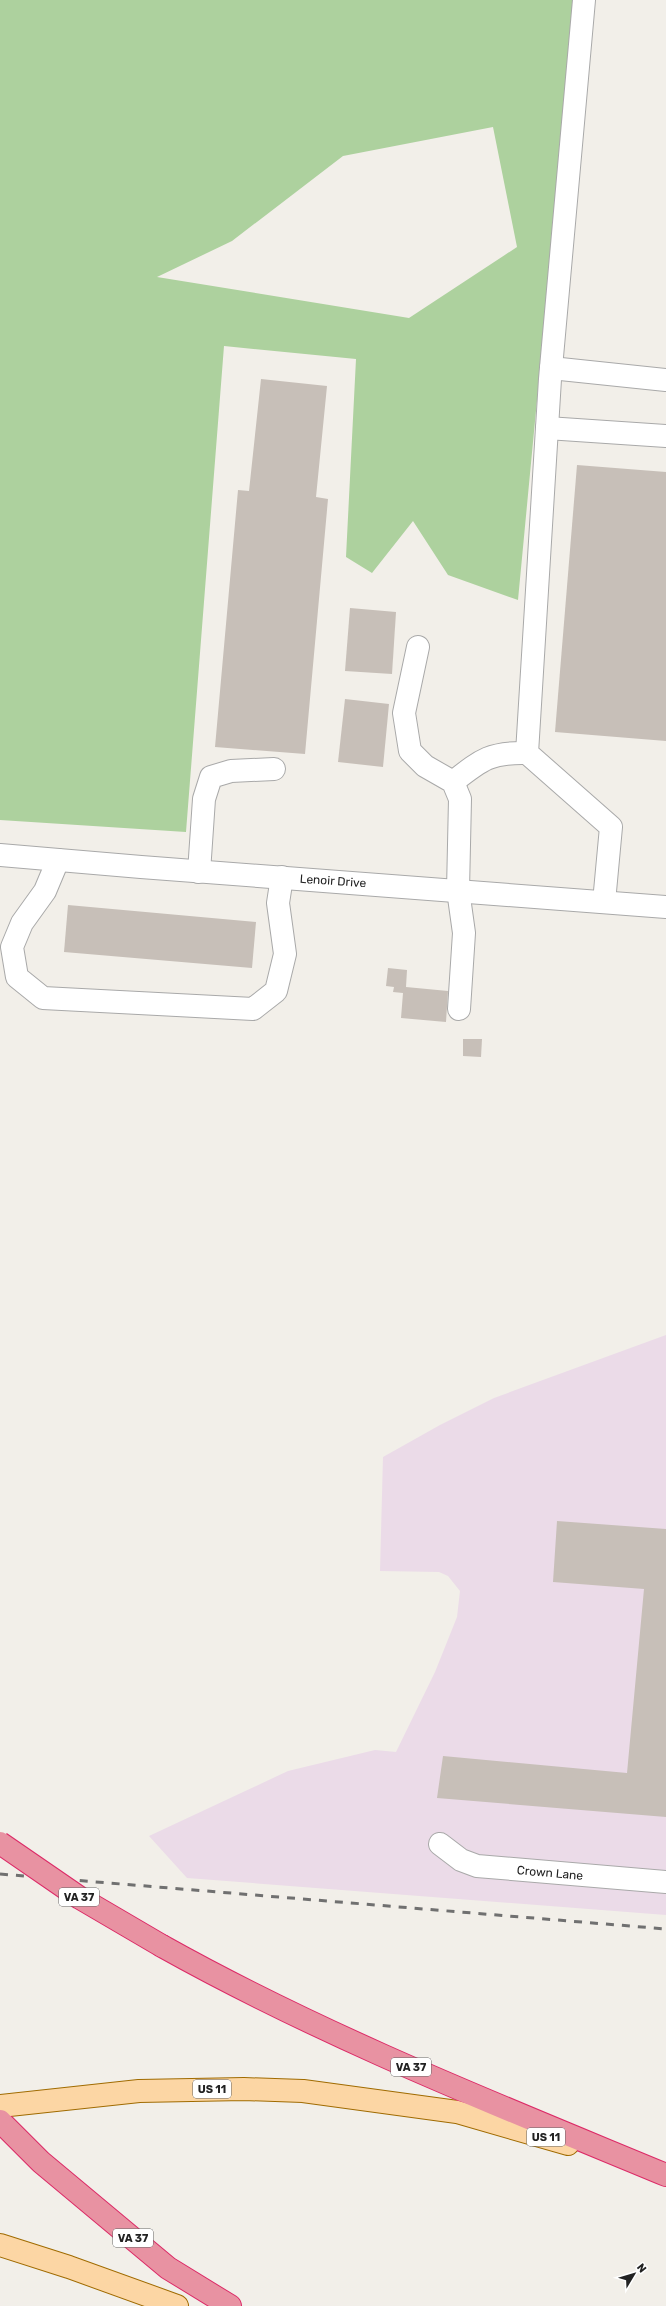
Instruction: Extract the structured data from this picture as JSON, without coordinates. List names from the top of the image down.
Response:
{
  "streets": {
    "highway": ["VA 37"],
    "main road": ["US 11"],
    "street": ["Lenoir Drive", "Crown Lane"]
  },
  "crossings": [
    ["VA 37", "US 11"]
  ],
  "north": "top right"
}
